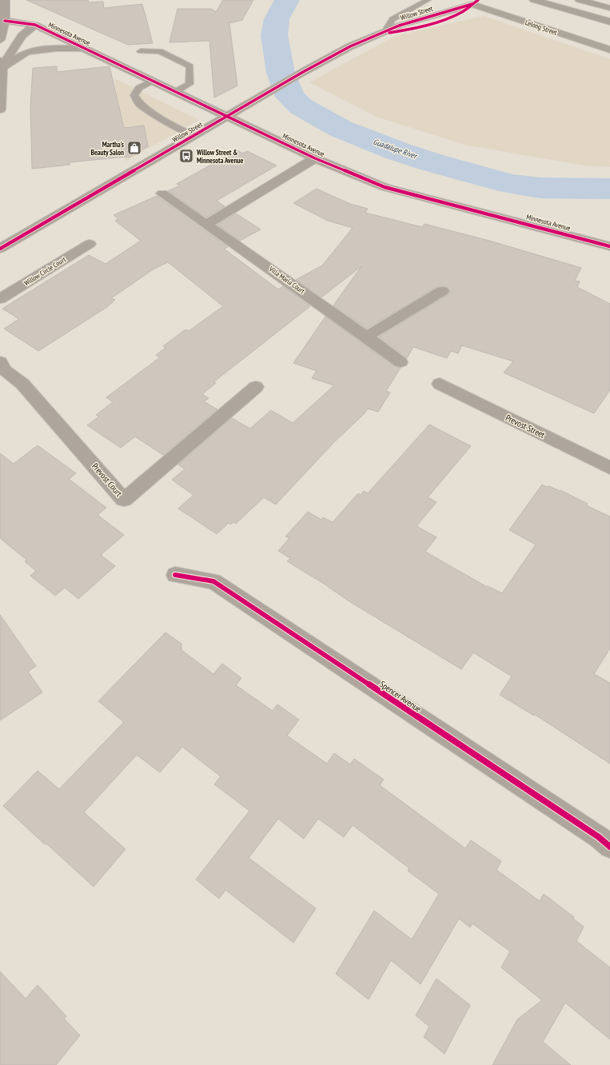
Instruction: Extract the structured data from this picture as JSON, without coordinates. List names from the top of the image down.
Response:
{
  "streets": {
    "main road": ["Willow Street", "Lelong Street"],
    "street": [
      "Minnesota Avenue",
      "Willow Circle Court",
      "Villa Maria Court",
      "Prevost Street",
      "Prevost Court",
      "Spencer Avenue"
    ]
  },
  "crossings": [
    ["Willow Street", "Lelong Street"],
    ["Willow Street", "Minnesota Avenue"]
  ],
  "water": ["Guadalupe River"],
  "places": {
    "shop": ["Martha's Beauty Salon"],
    "bus stop": ["Willow Street & Minnesota Avenue"]
  }
}
